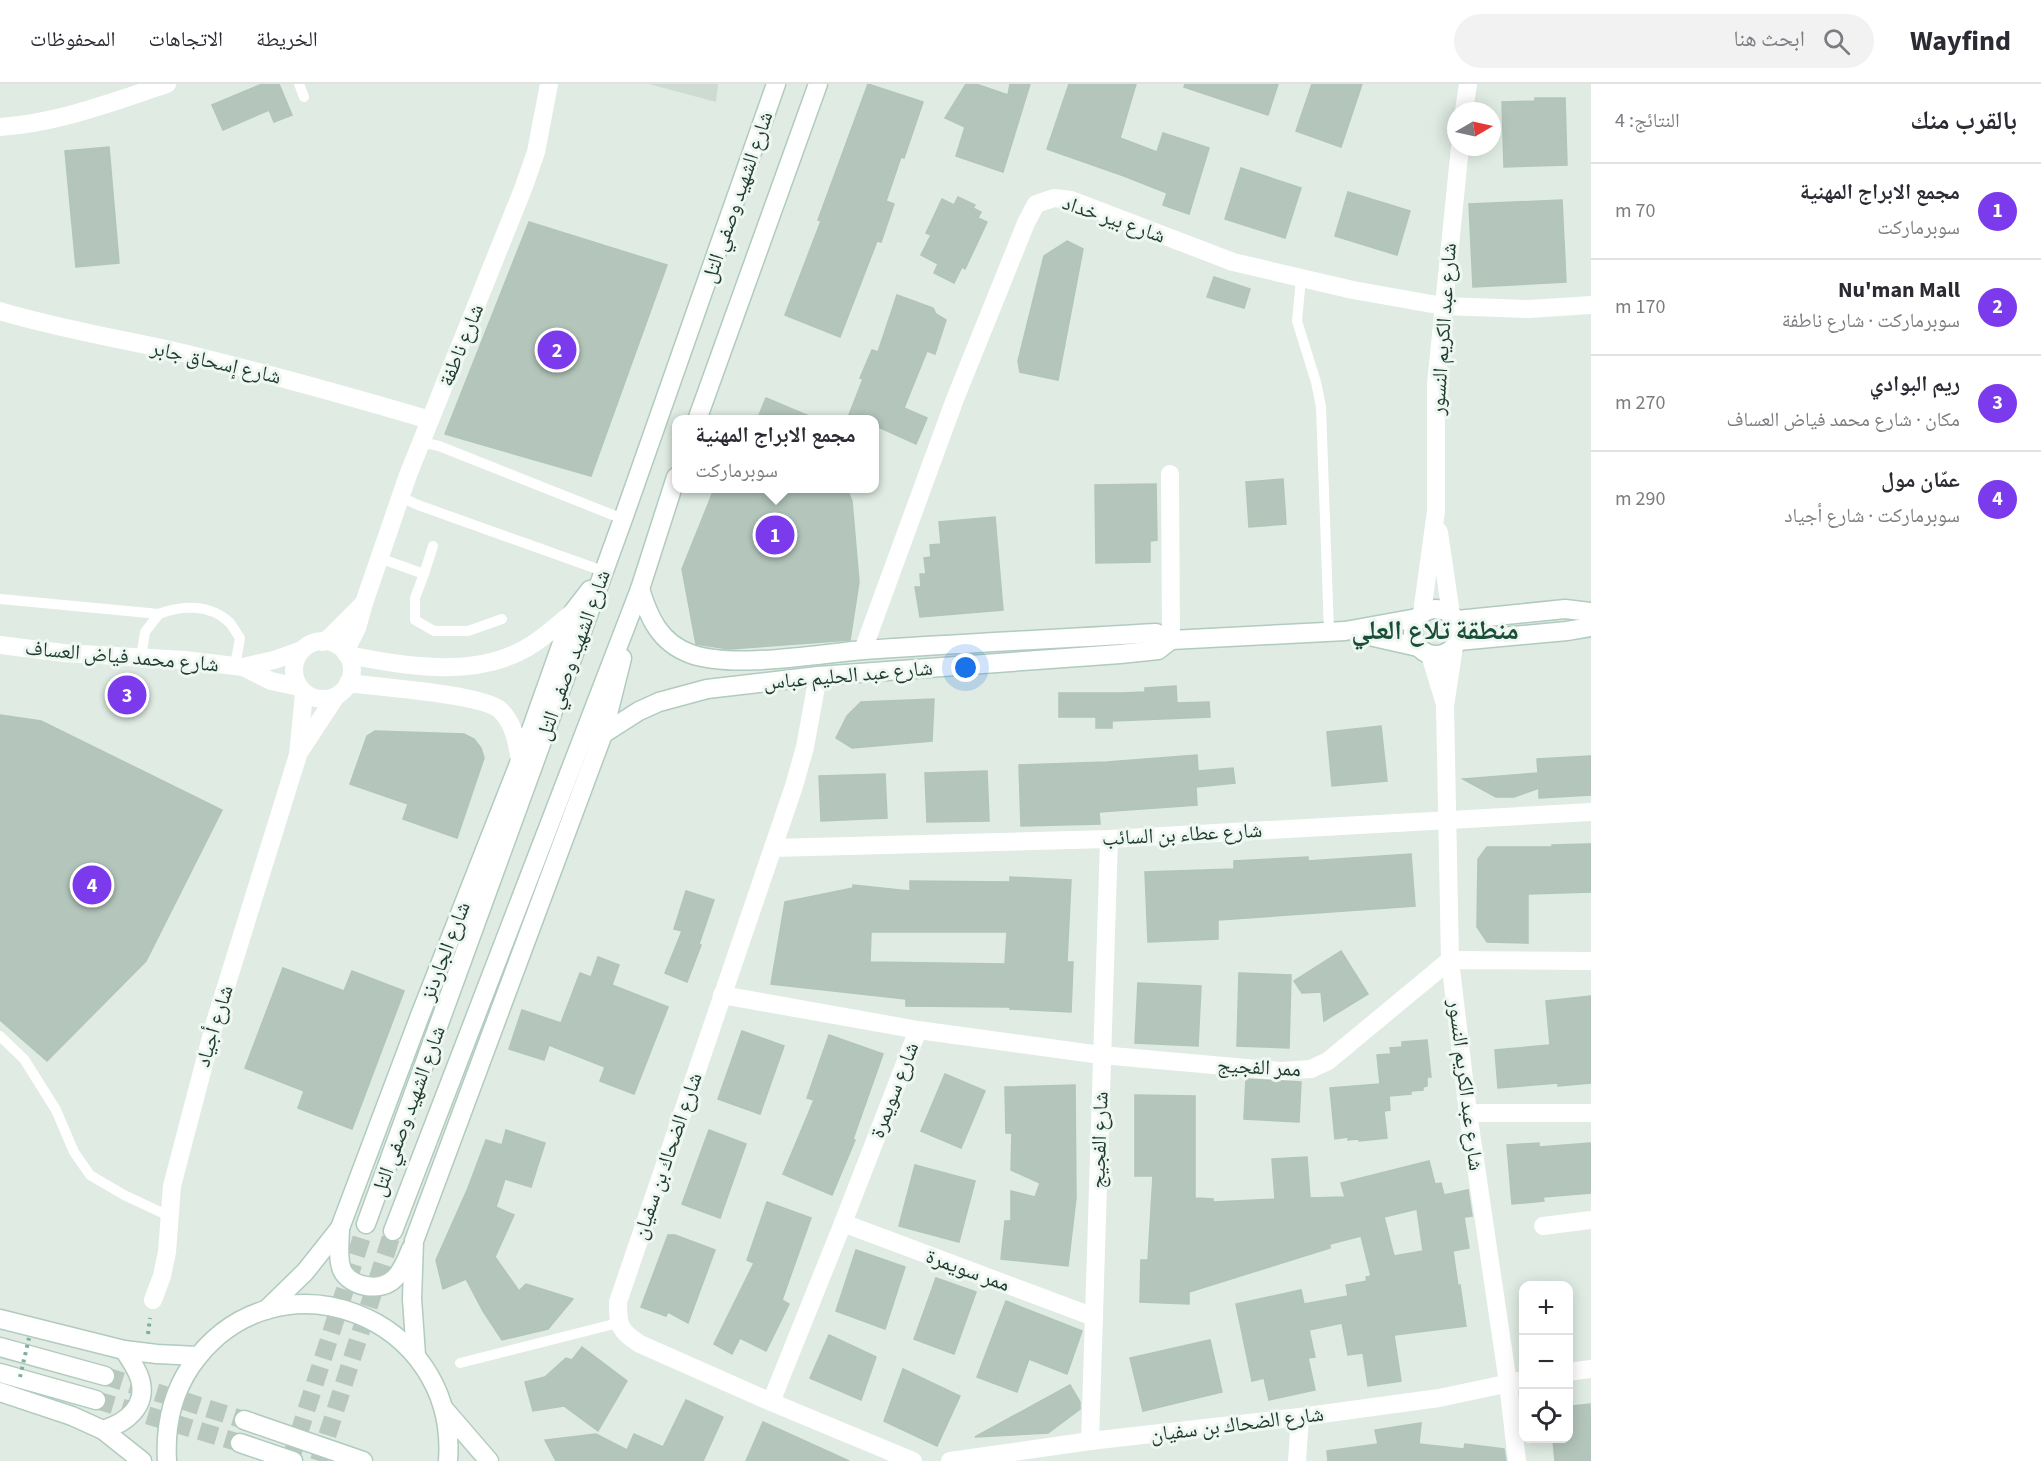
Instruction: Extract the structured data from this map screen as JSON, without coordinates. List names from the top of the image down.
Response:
{
  "streets": {
    "street": [
      "شارع الشهيد وصفي التل",
      "شارع بير خداد",
      "شارع عبد الكريم النسور",
      "شارع ناطفة",
      "شارع إسحاق جابر",
      "شارع محمد فياض العساف",
      "شارع عبد الحليم عباس",
      "شارع عطاء بن السائب",
      "شارع الجاردنز",
      "شارع أجياد",
      "ممر الفجيج",
      "شارع سويمرة",
      "شارع الفجيج",
      "شارع الضحاك بن سفيان",
      "ممر سويمرة"
    ]
  },
  "crossings": [
    ["شارع الشهيد وصفي التل", "شارع عبد الحليم عباس"],
    ["شارع الشهيد وصفي التل", "شارع الجاردنز"],
    ["شارع بير خداد", "شارع عبد الكريم النسور"],
    ["شارع بير خداد", "شارع عبد الحليم عباس"],
    ["شارع عبد الكريم النسور", "شارع عبد الحليم عباس"],
    ["شارع عبد الكريم النسور", "شارع عطاء بن السائب"],
    ["شارع عبد الكريم النسور", "ممر الفجيج"],
    ["شارع عبد الكريم النسور", "شارع الضحاك بن سفيان"],
    ["شارع ناطفة", "شارع إسحاق جابر"],
    ["شارع ناطفة", "شارع محمد فياض العساف"],
    ["شارع ناطفة", "شارع أجياد"],
    ["شارع محمد فياض العساف", "شارع أجياد"],
    ["شارع عبد الحليم عباس", "شارع الضحاك بن سفيان"],
    ["شارع عطاء بن السائب", "شارع الفجيج"],
    ["شارع عطاء بن السائب", "شارع الضحاك بن سفيان"],
    ["ممر الفجيج", "شارع سويمرة"],
    ["ممر الفجيج", "شارع الفجيج"],
    ["شارع سويمرة", "شارع الفجيج"],
    ["شارع سويمرة", "ممر سويمرة"],
    ["شارع الفجيج", "شارع الضحاك بن سفيان"],
    ["شارع الفجيج", "ممر سويمرة"]
  ],
  "districts": ["منطقة تلاع العلي"],
  "north": "right",
  "page": {
    "header": "Wayfind",
    "search": "ابحث هنا",
    "nav": ["الخريطة", "الاتجاهات", "المحفوظات"],
    "heading": ["بالقرب منك", "النتائج: 4"],
    "list": [
      {
        "mark": "1",
        "name": "مجمع الابراج المهنية",
        "note": "سوبرماركت",
        "value": "70 m"
      },
      {
        "mark": "2",
        "name": "Nu'man Mall",
        "note": "سوبرماركت · شارع ناطفة",
        "value": "170 m"
      },
      {
        "mark": "3",
        "name": "ريم البوادي",
        "note": "مكان · شارع محمد فياض العساف",
        "value": "270 m"
      },
      {
        "mark": "4",
        "name": "عمّان مول",
        "note": "سوبرماركت · شارع أجياد",
        "value": "290 m"
      }
    ],
    "pins": [
      "2",
      "1",
      "3",
      "4"
    ],
    "popup": ["مجمع الابراج المهنية", "سوبرماركت"],
    "map_buttons": ["+", "−"]
  }
}
